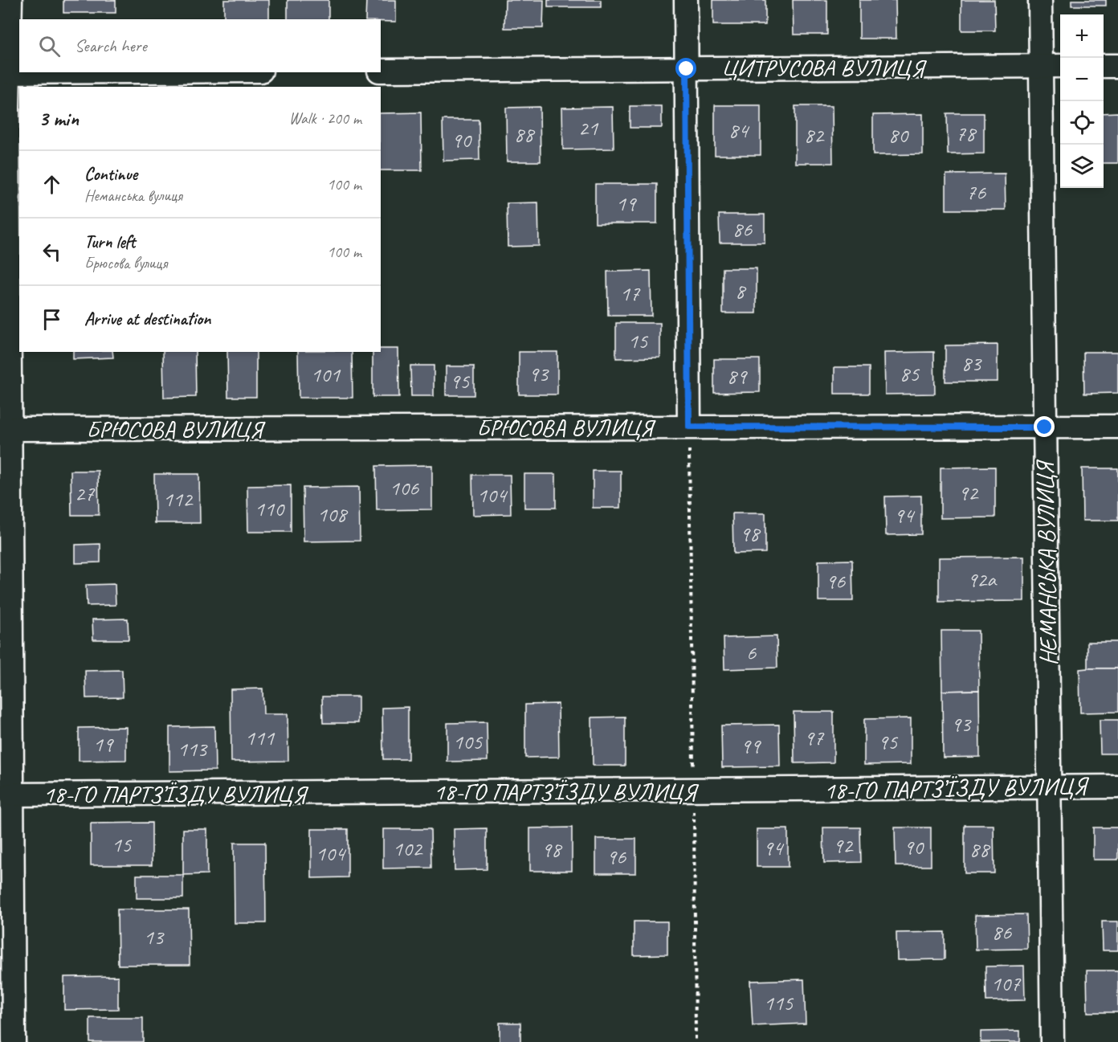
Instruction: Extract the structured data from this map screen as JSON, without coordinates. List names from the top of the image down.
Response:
{
  "streets": {
    "street": [
      "ЦИТРУСОВА ВУЛИЦЯ",
      "БРЮСОВА ВУЛИЦЯ",
      "НЕМАНСЬКА ВУЛИЦЯ",
      "18-ГО ПАРТЗ’ЇЗДУ ВУЛИЦЯ"
    ]
  },
  "crossings": [
    ["ЦИТРУСОВА ВУЛИЦЯ", "НЕМАНСЬКА ВУЛИЦЯ"],
    ["БРЮСОВА ВУЛИЦЯ", "НЕМАНСЬКА ВУЛИЦЯ"],
    ["НЕМАНСЬКА ВУЛИЦЯ", "18-ГО ПАРТЗ’ЇЗДУ ВУЛИЦЯ"]
  ],
  "house_numbers": [
    "21",
    "84",
    "78",
    "88",
    "82",
    "80",
    "90",
    "76",
    "19",
    "86",
    "8",
    "17",
    "15",
    "83",
    "93",
    "85",
    "101",
    "89",
    "95",
    "106",
    "92",
    "27",
    "104",
    "112",
    "110",
    "108",
    "94",
    "98",
    "92а",
    "96",
    "6",
    "93",
    "111",
    "97",
    "105",
    "95",
    "19",
    "99",
    "113",
    "15",
    "92",
    "90",
    "94",
    "102",
    "98",
    "88",
    "104",
    "96",
    "86",
    "13",
    "107",
    "115"
  ],
  "page": {
    "map_buttons": ["+", "−"],
    "search": "Search here",
    "heading": ["3 min", "Walk · 200 m"],
    "list": [
      ["Continue", "Неманська вулиця", "100 m"],
      ["Turn left", "Брюсова вулиця", "100 m"],
      "Arrive at destination"
    ]
  }
}
